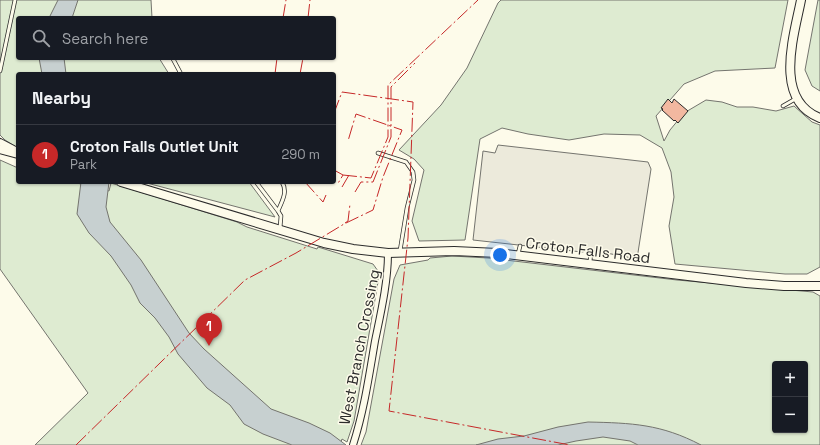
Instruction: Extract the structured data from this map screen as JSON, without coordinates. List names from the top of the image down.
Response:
{
  "streets": {
    "street": ["Croton Falls Road", "West Branch Crossing"]
  },
  "crossings": [
    ["Croton Falls Road", "West Branch Crossing"]
  ],
  "page": {
    "search": "Search here",
    "heading": "Nearby",
    "list": [
      {
        "mark": "1",
        "name": "Croton Falls Outlet Unit",
        "note": "Park",
        "value": "290 m"
      }
    ],
    "pins": "1",
    "map_buttons": ["+", "−"]
  }
}
